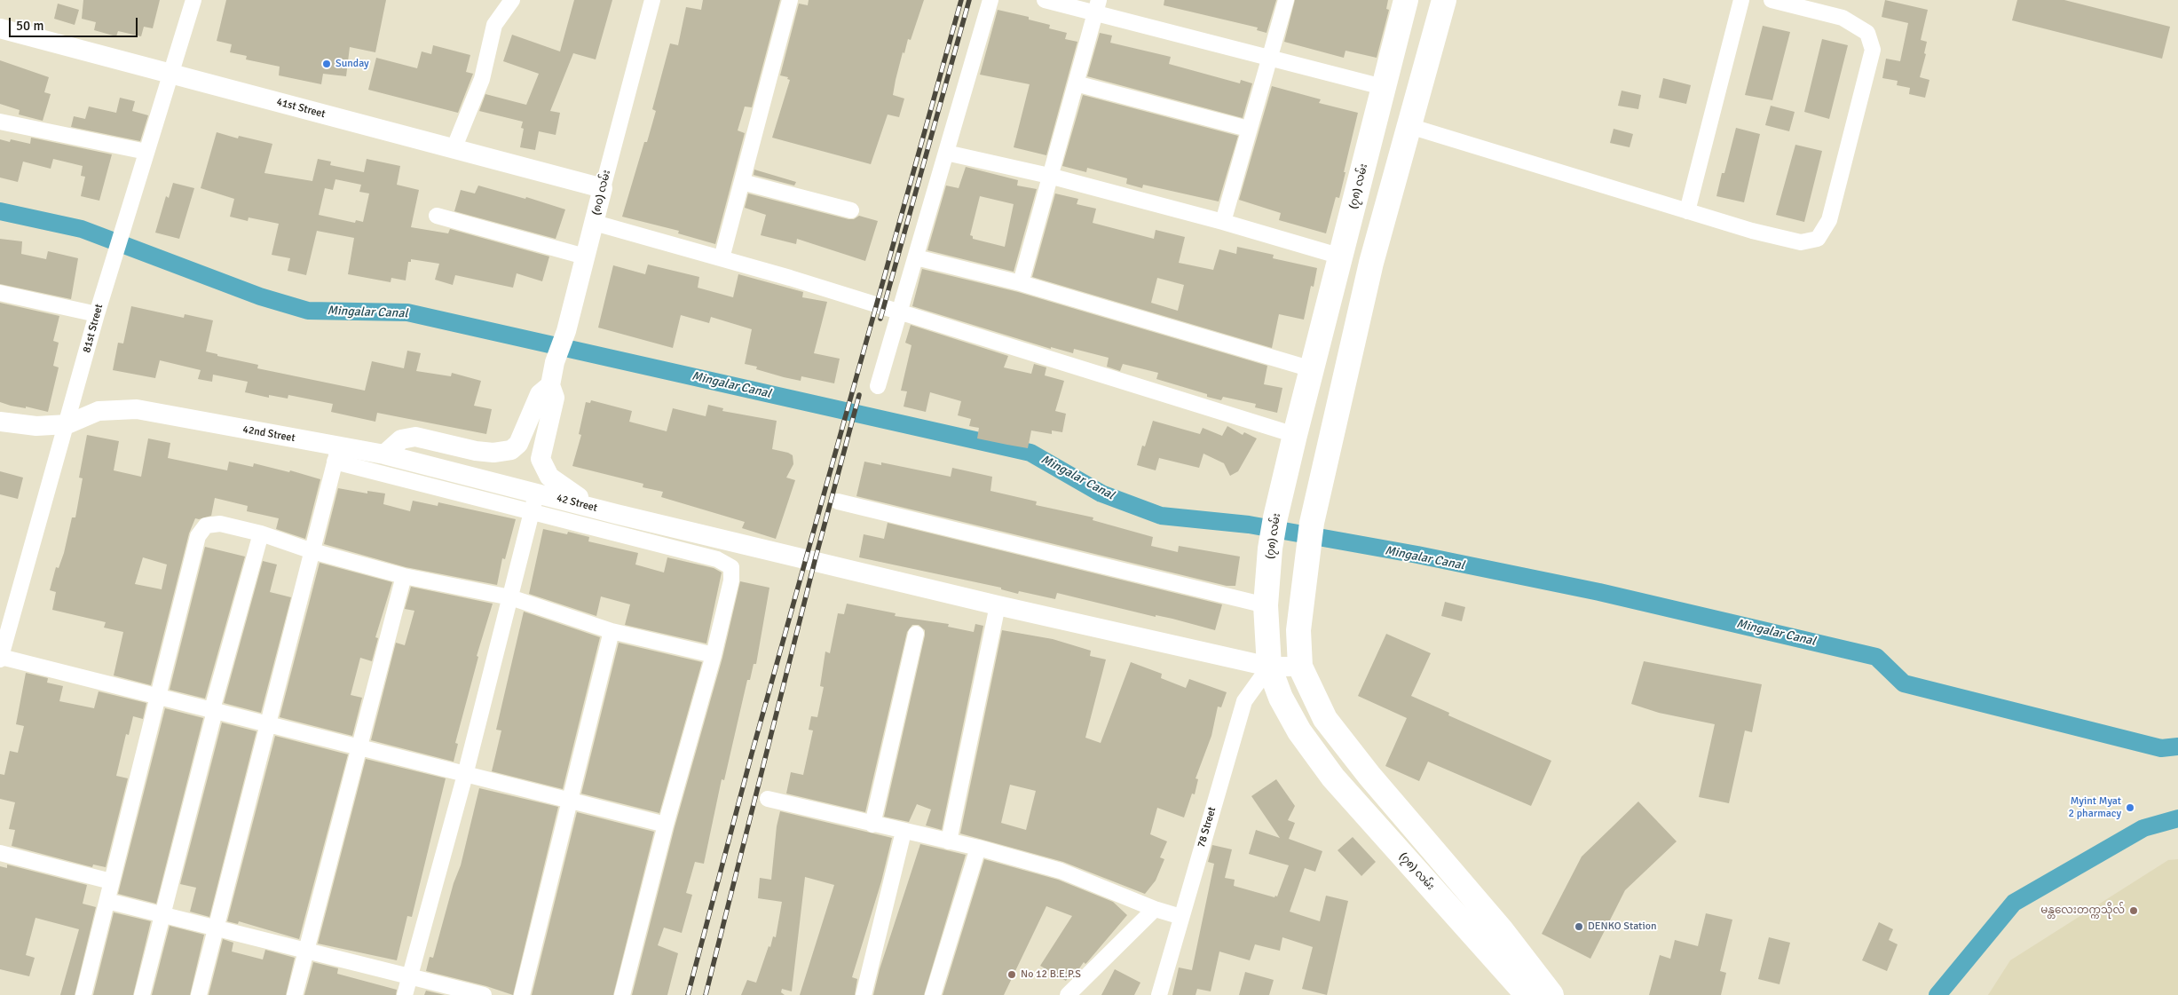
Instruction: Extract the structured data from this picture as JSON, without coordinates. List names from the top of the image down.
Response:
{
  "streets": {
    "main road": ["(၇၈) လမ်း"],
    "street": [
      "41st Street",
      "(၈၀) လမ်း",
      "81st Street",
      "42nd Street",
      "42 Street",
      "78 Street"
    ]
  },
  "crossings": [
    ["41st Street", "(၈၀) လမ်း"],
    ["41st Street", "81st Street"],
    ["(၇၈) လမ်း", "78 Street"],
    ["(၈၀) လမ်း", "42nd Street"],
    ["(၈၀) လမ်း", "42 Street"],
    ["81st Street", "42nd Street"],
    ["42nd Street", "42 Street"]
  ],
  "water": ["Mingalar Canal"],
  "places": [
    "Sunday",
    "Myint Myat 2 pharmacy",
    "မန္တလေးတက္ကသိုလ်",
    "DENKO Station",
    "No 12 B.E.P.S"
  ],
  "scale_bar": "50 m"
}
